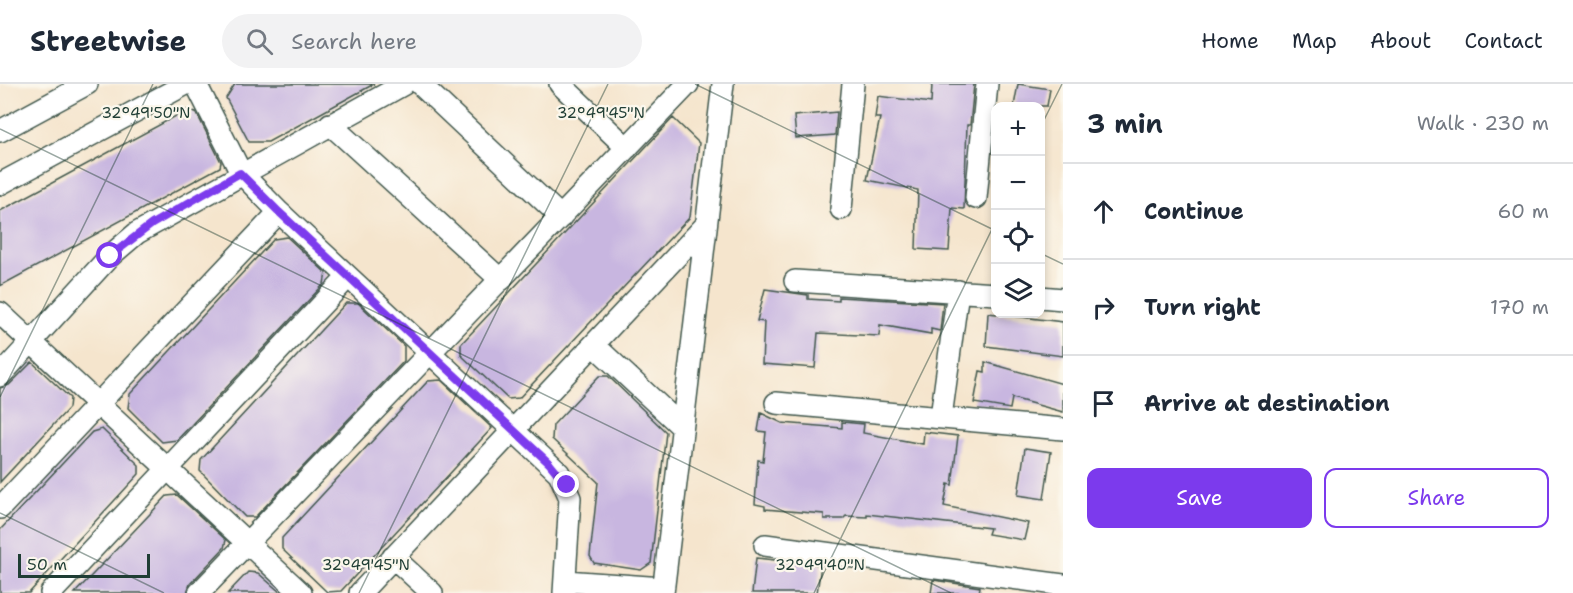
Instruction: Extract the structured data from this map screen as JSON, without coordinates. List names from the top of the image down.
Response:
{
  "scale_bar": "50 m",
  "page": {
    "header": "Streetwise",
    "search": "Search here",
    "nav": [
      "Home",
      "Map",
      "About",
      "Contact"
    ],
    "heading": ["3 min", "Walk · 230 m"],
    "map_buttons": ["+", "−"],
    "list": [
      ["Continue", "60 m"],
      ["Turn right", "170 m"],
      "Arrive at destination"
    ],
    "buttons": ["Save", "Share"],
    "scale": "50 m"
  },
  "coordinates": ["32°49'50\"N", "32°49'45\"N", "32°49'40\"N"]
}
